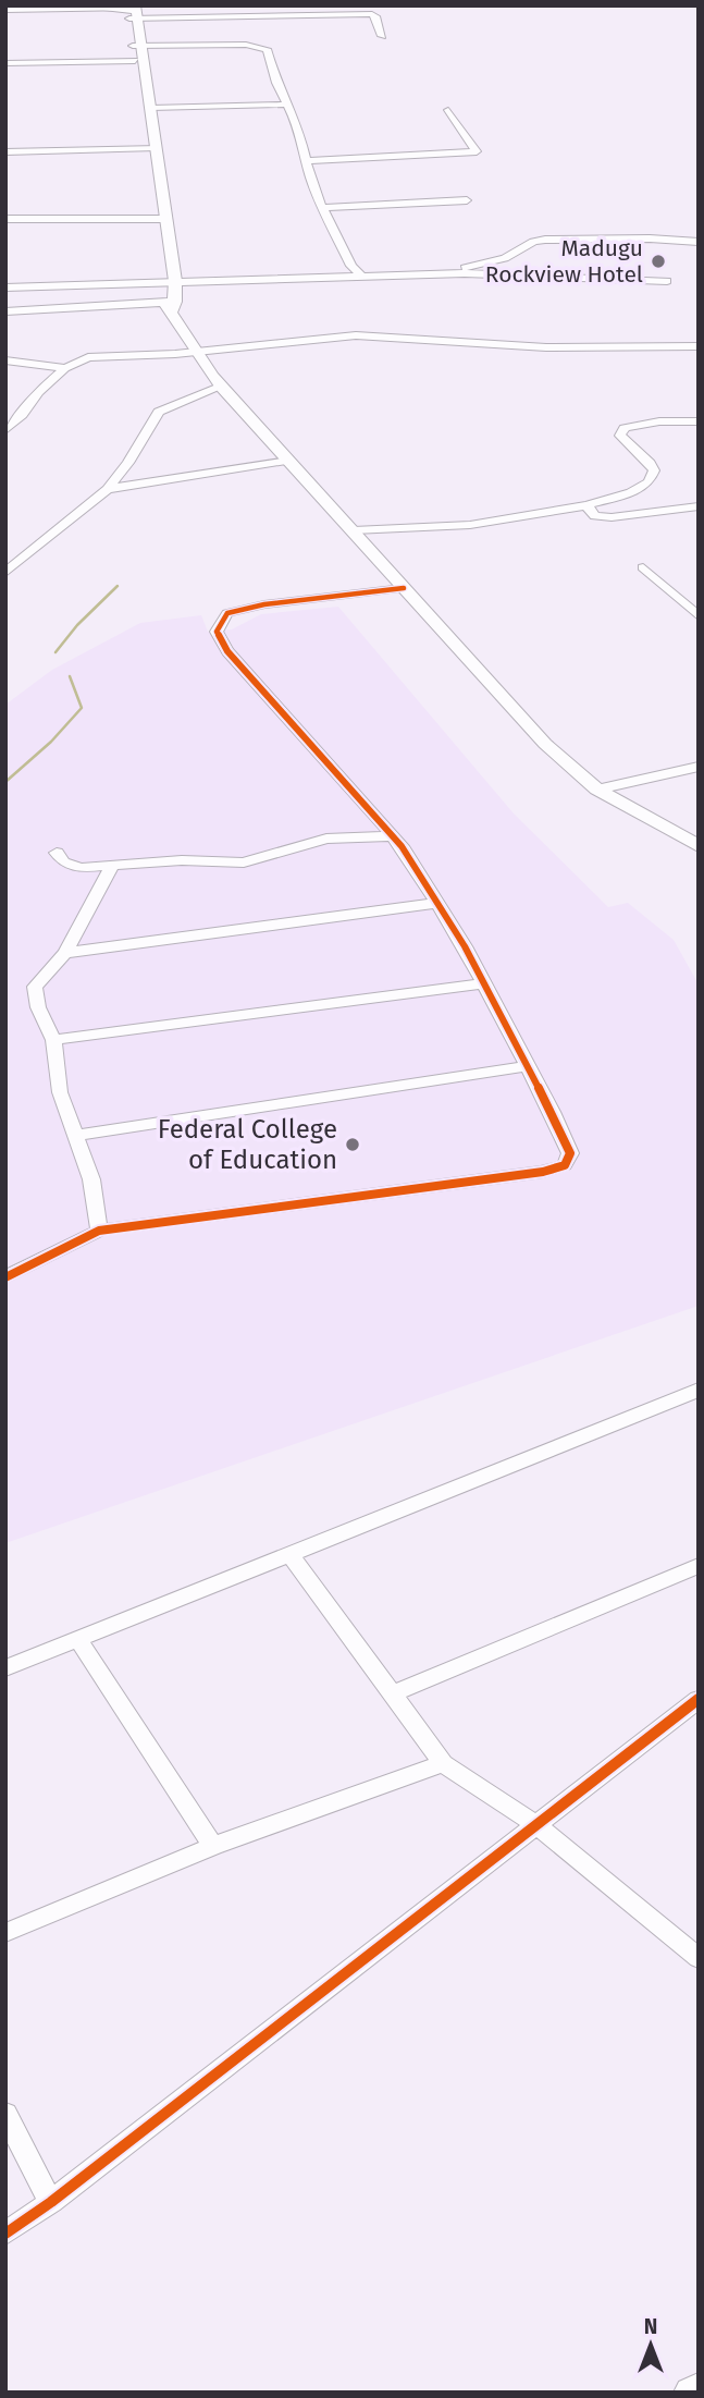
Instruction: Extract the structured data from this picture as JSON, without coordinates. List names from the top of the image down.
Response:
{
  "places": ["Madugu Rockview Hotel", "Federal College of Education"],
  "north": "top"
}
